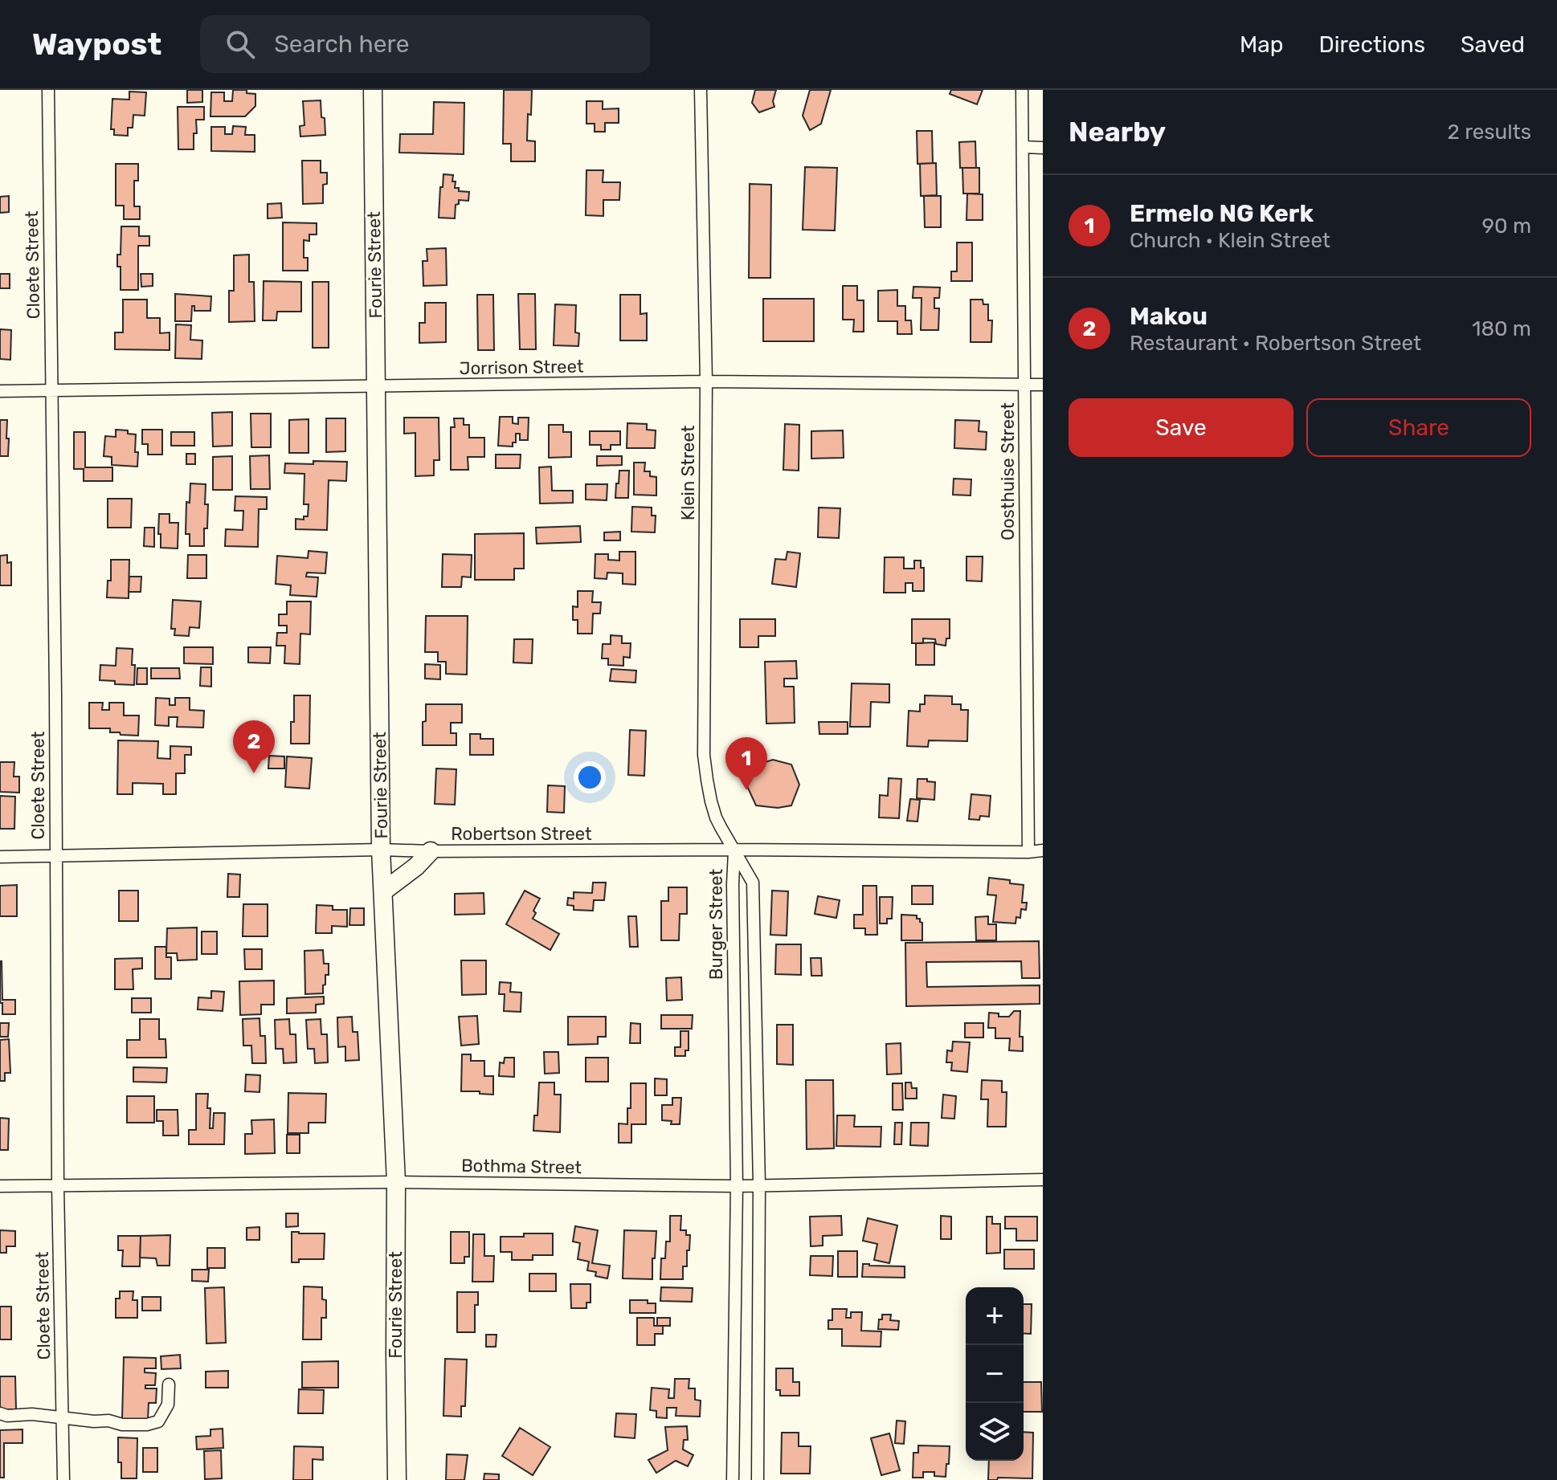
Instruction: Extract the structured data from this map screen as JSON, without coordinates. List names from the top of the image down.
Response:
{
  "streets": {
    "highway": ["Fourie Street"],
    "street": [
      "Cloete Street",
      "Jorrison Street",
      "Oosthuise Street",
      "Klein Street",
      "Robertson Street",
      "Burger Street",
      "Bothma Street"
    ]
  },
  "crossings": [
    ["Cloete Street", "Jorrison Street"],
    ["Cloete Street", "Robertson Street"],
    ["Cloete Street", "Bothma Street"],
    ["Fourie Street", "Jorrison Street"],
    ["Fourie Street", "Robertson Street"],
    ["Fourie Street", "Bothma Street"],
    ["Jorrison Street", "Oosthuise Street"],
    ["Jorrison Street", "Klein Street"],
    ["Oosthuise Street", "Robertson Street"],
    ["Klein Street", "Robertson Street"],
    ["Klein Street", "Burger Street"],
    ["Robertson Street", "Burger Street"],
    ["Burger Street", "Bothma Street"]
  ],
  "page": {
    "header": "Waypost",
    "search": "Search here",
    "nav": ["Map", "Directions", "Saved"],
    "heading": ["Nearby", "2 results"],
    "list": [
      {
        "mark": "1",
        "name": "Ermelo NG Kerk",
        "note": "Church · Klein Street",
        "value": "90 m"
      },
      {
        "mark": "2",
        "name": "Makou",
        "note": "Restaurant · Robertson Street",
        "value": "180 m"
      }
    ],
    "buttons": ["Save", "Share"],
    "pins": ["2", "1"],
    "map_buttons": ["+", "−"]
  }
}
